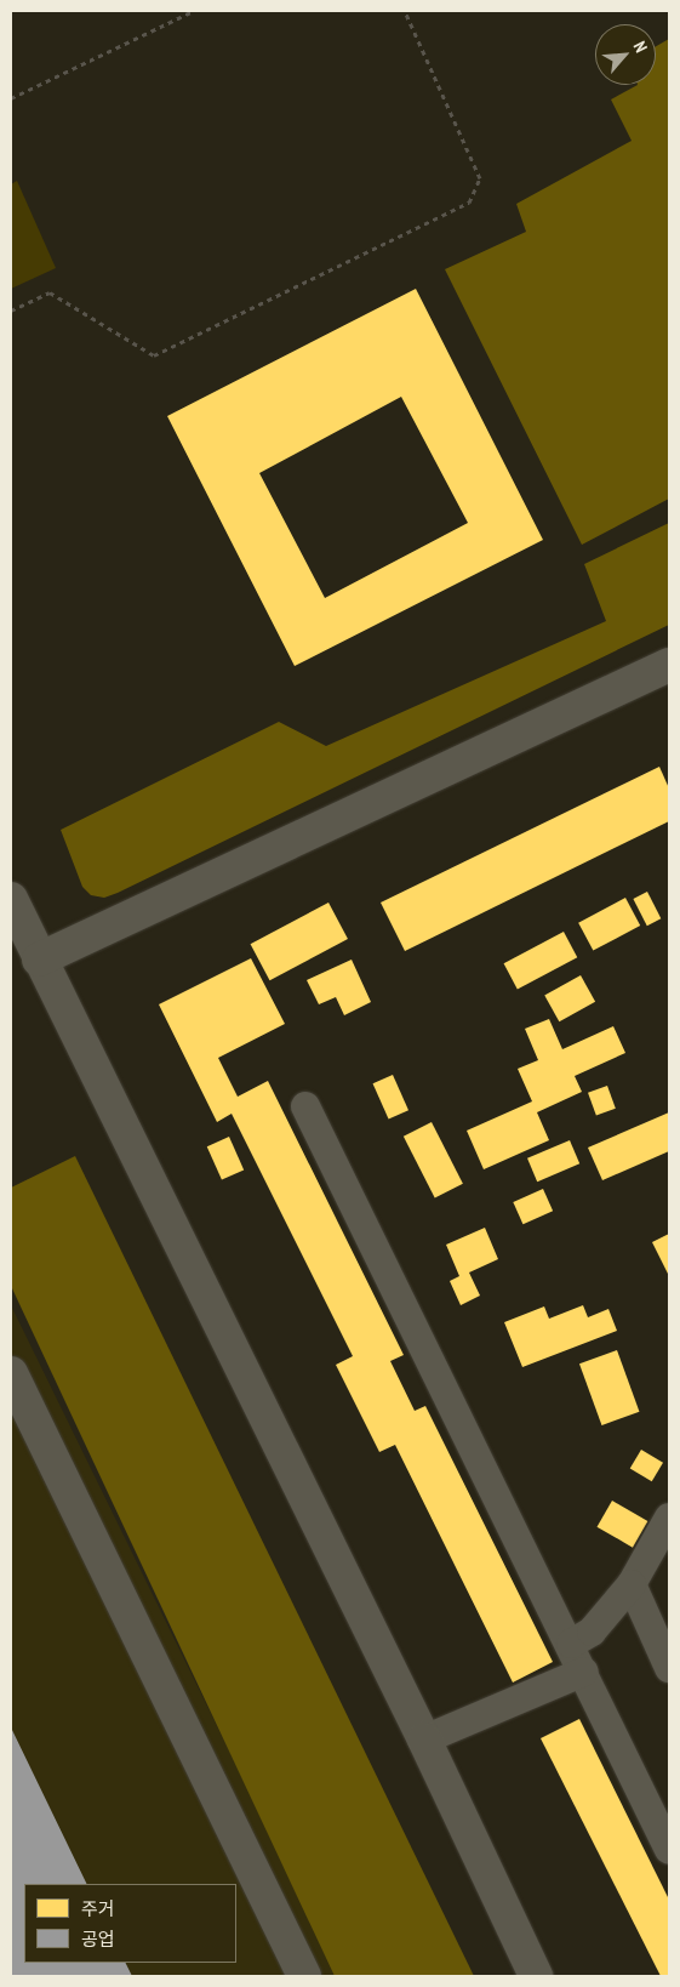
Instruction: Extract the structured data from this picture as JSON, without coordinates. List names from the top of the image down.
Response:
{
  "legend": ["주거", "공업"],
  "north": "top right"
}
